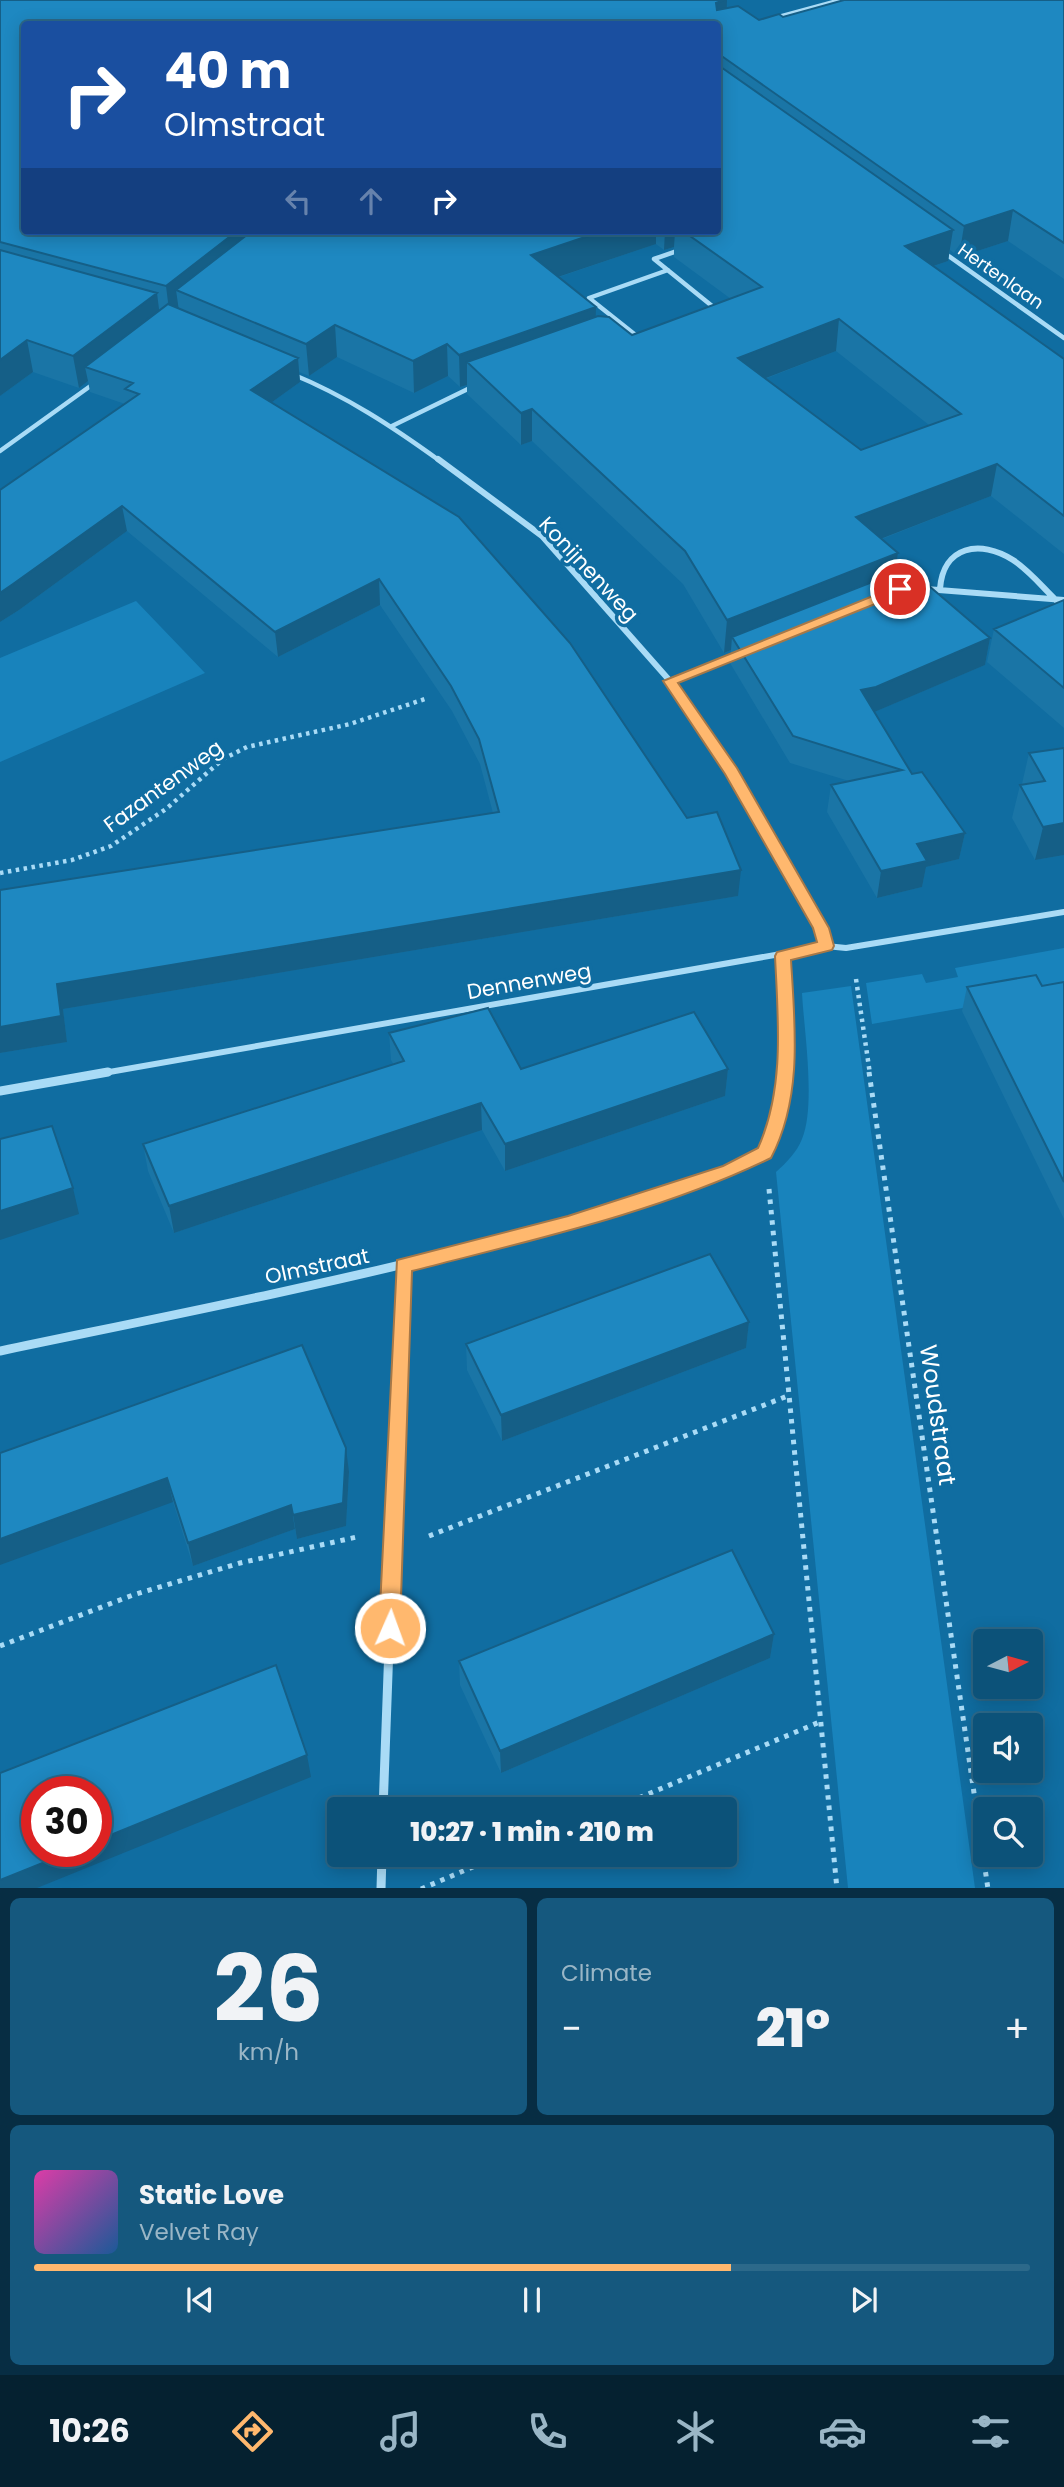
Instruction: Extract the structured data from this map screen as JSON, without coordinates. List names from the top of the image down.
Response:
{
  "streets": {
    "street": [
      "Hertenlaan",
      "Konijnenweg",
      "Dennenweg",
      "Olmstraat"
    ],
    "path": ["Fazantenweg", "Woudstraat"]
  },
  "crossings": [
    ["Konijnenweg", "Dennenweg"],
    ["Dennenweg", "Woudstraat"]
  ],
  "north": "right",
  "page": {
    "turn": ["40 m", "Olmstraat"],
    "limit": "30",
    "trip": "10:27 · 1 min · 210 m",
    "tile": [
      ["26", "km/h"],
      "Climate"
    ],
    "heat": ["−", "21°", "+"],
    "song": ["Static Love", "Velvet Ray"],
    "tabs": "10:26"
  }
}
